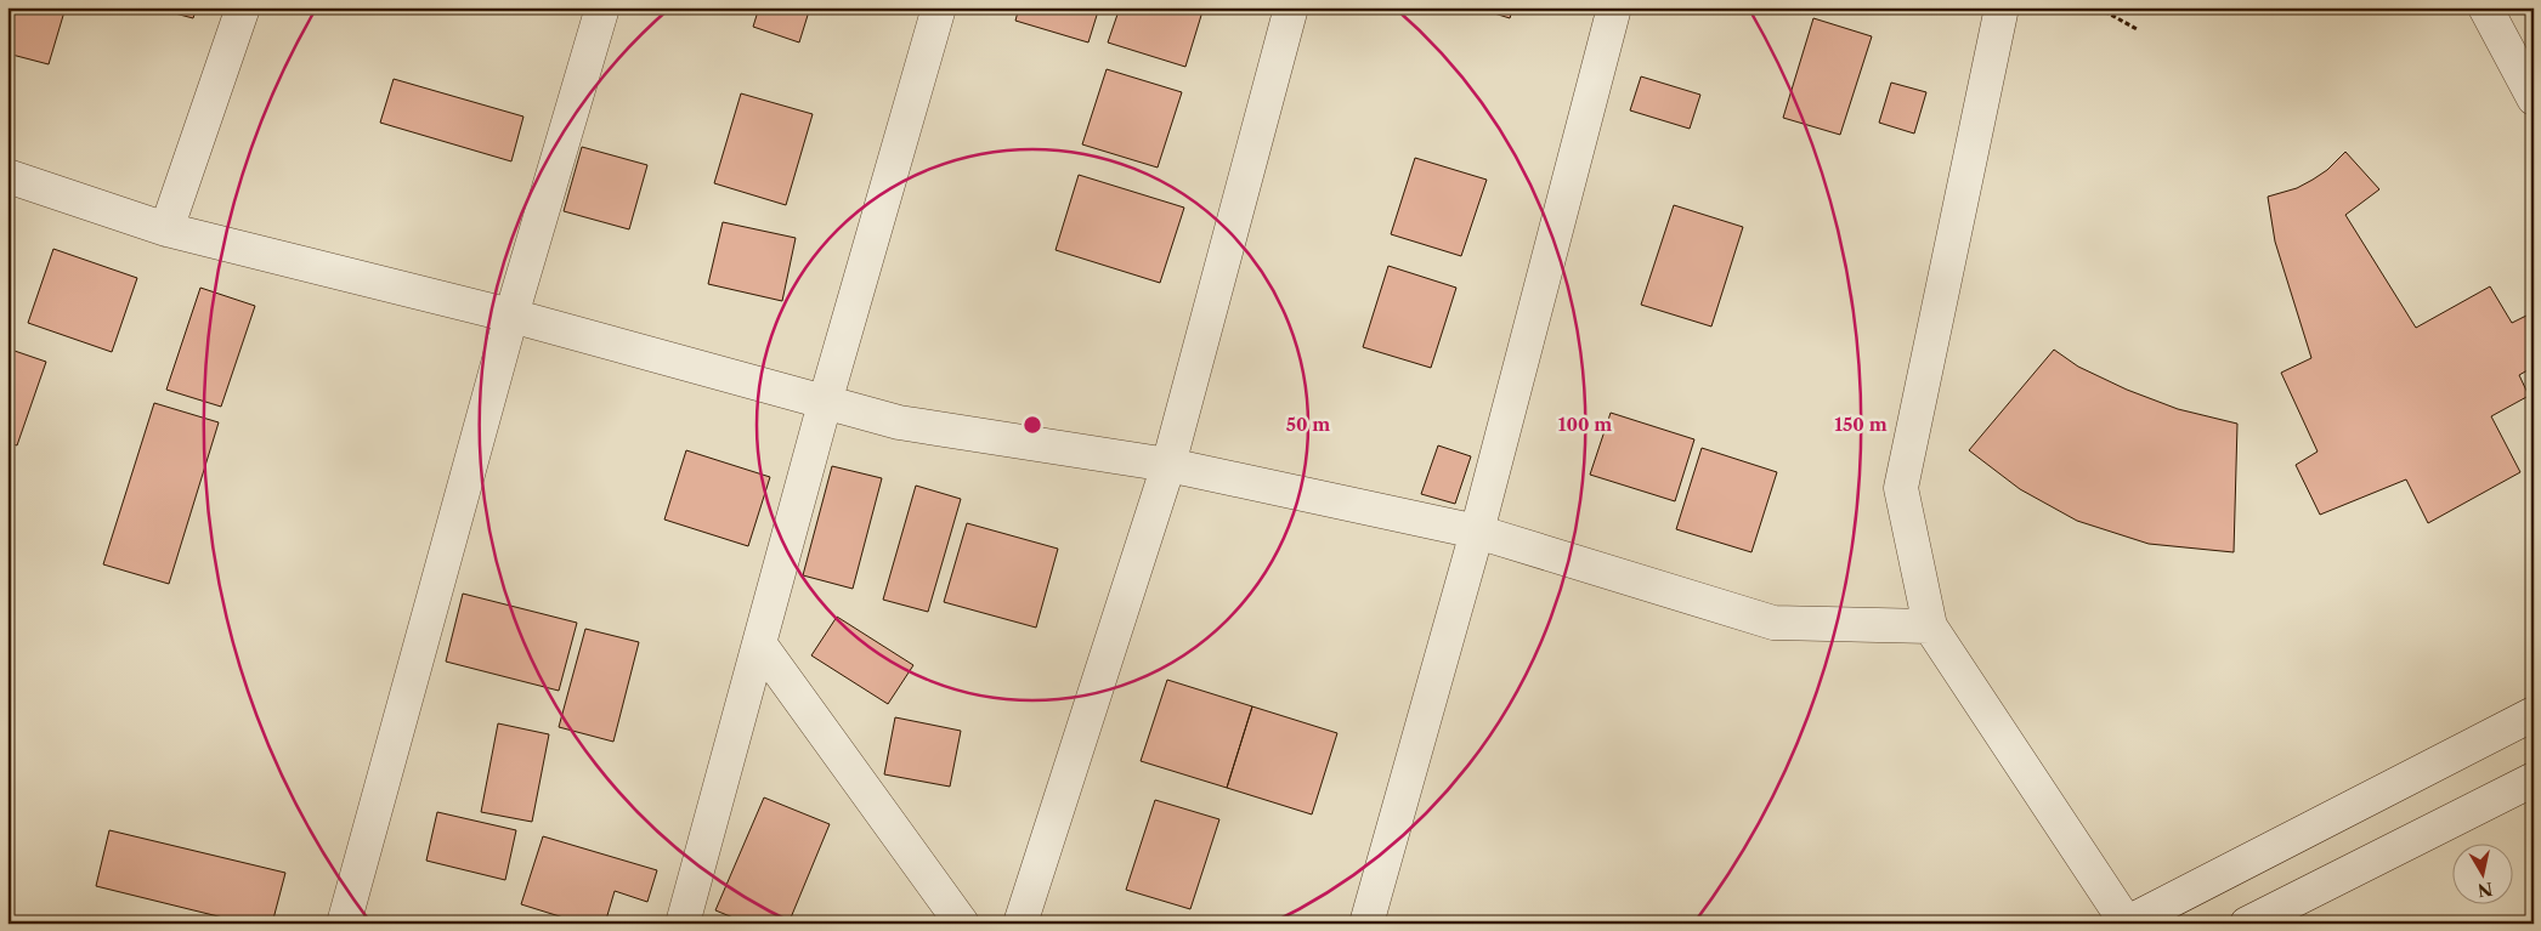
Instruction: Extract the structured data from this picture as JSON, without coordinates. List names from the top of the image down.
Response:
{
  "north": "bottom",
  "rings": ["50 m", "100 m", "150 m"]
}
